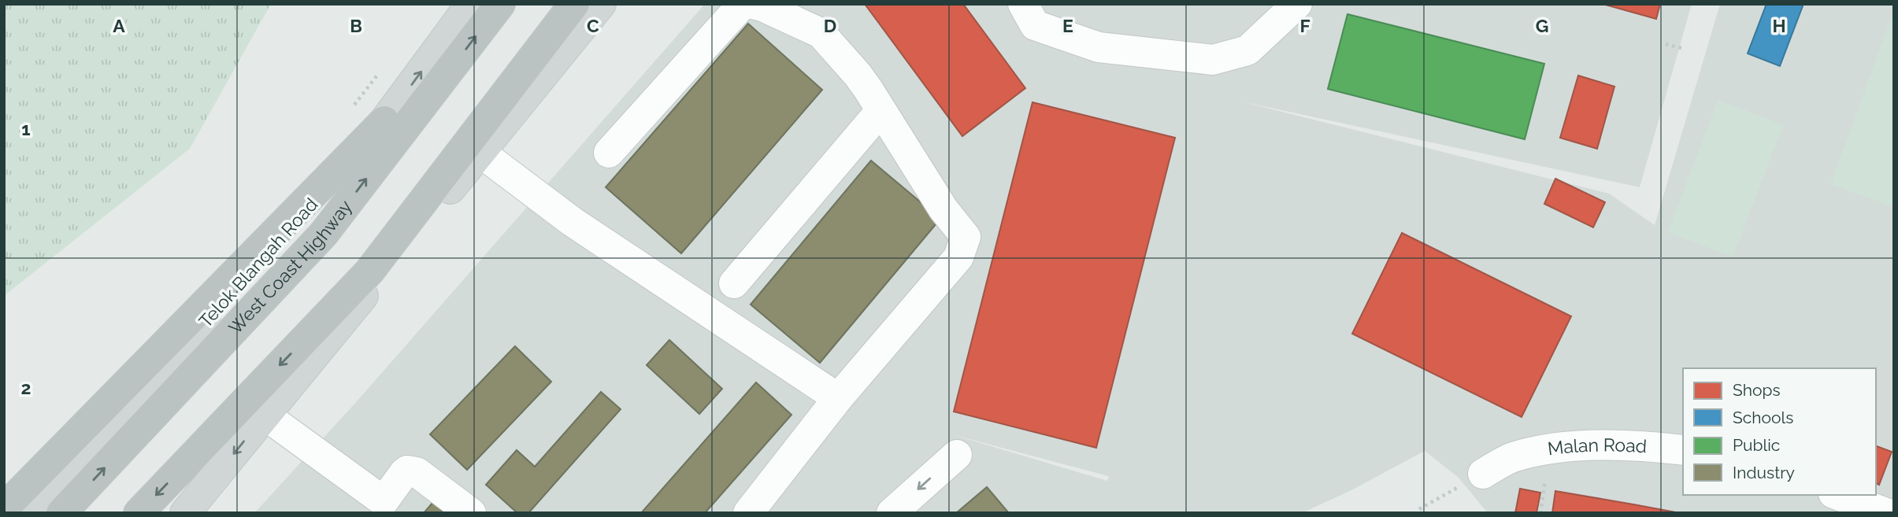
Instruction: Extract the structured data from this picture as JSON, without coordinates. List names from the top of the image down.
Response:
{
  "streets": {
    "highway": ["West Coast Highway"],
    "main road": ["Telok Blangah Road"],
    "street": ["Malan Road"]
  },
  "legend": [
    "Shops",
    "Schools",
    "Public",
    "Industry"
  ],
  "grid": {
    "columns": [
      "A",
      "B",
      "C",
      "D",
      "E",
      "F",
      "G",
      "H"
    ],
    "rows": ["1", "2"]
  }
}
